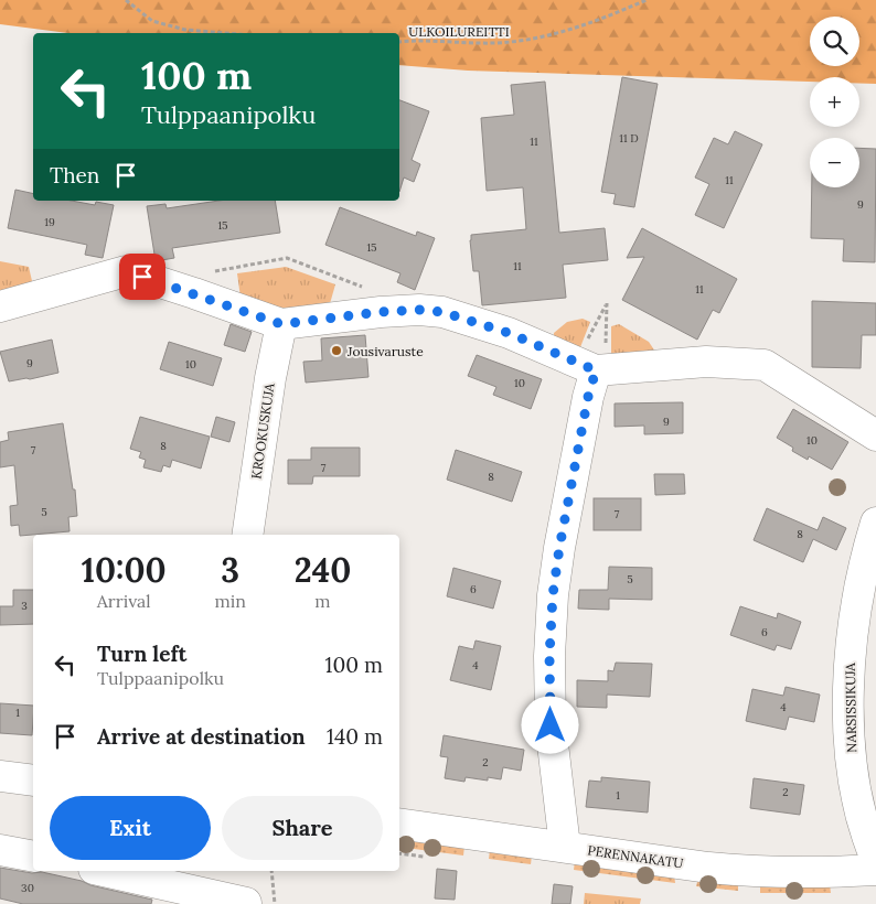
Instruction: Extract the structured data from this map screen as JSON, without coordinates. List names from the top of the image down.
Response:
{
  "streets": {
    "street": ["KROOKUSKUJA", "NARSISSIKUJA", "PERENNAKATU"],
    "path": ["ULKOILUREITTI"]
  },
  "places": ["Jousivaruste"],
  "house_numbers": [
    "11 D",
    "11",
    "11",
    "9",
    "19",
    "15",
    "15",
    "11",
    "11",
    "9",
    "10",
    "10",
    "9",
    "10",
    "8",
    "7",
    "7",
    "8",
    "5",
    "7",
    "8",
    "5",
    "6",
    "3",
    "6",
    "4",
    "4",
    "1",
    "2",
    "2",
    "1",
    "30"
  ],
  "page": {
    "map_buttons": ["+", "−"],
    "turn": ["100 m", "Tulppaanipolku"],
    "then": "Then",
    "eta": [
      "10:00",
      "Arrival",
      "3",
      "min",
      "240",
      "m"
    ],
    "list": [
      {
        "name": "Turn left",
        "note": "Tulppaanipolku",
        "value": "100 m"
      },
      {
        "name": "Arrive at destination",
        "value": "140 m"
      }
    ],
    "buttons": ["Exit", "Share"]
  }
}
